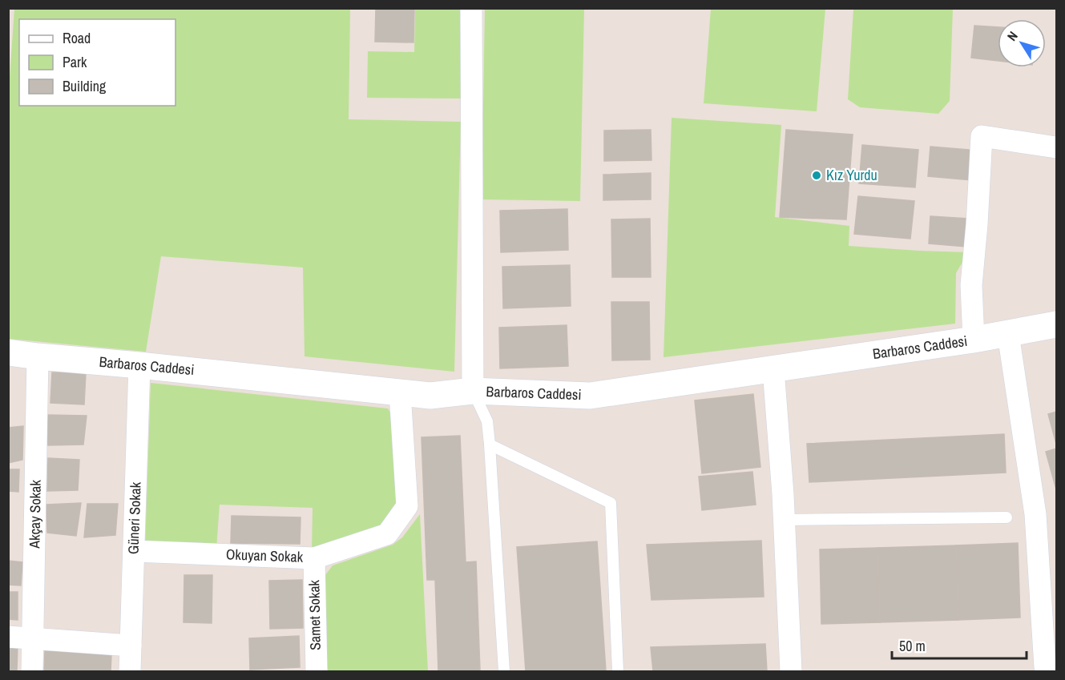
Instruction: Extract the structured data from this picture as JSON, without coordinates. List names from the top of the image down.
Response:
{
  "streets": {
    "street": [
      "Barbaros Caddesi",
      "Akçay Sokak",
      "Güneri Sokak",
      "Okuyan Sokak",
      "Samet Sokak"
    ]
  },
  "crossings": [
    ["Barbaros Caddesi", "Akçay Sokak"],
    ["Barbaros Caddesi", "Güneri Sokak"],
    ["Barbaros Caddesi", "Okuyan Sokak"],
    ["Güneri Sokak", "Okuyan Sokak"],
    ["Okuyan Sokak", "Samet Sokak"]
  ],
  "places": ["Kız Yurdu"],
  "legend": ["Road", "Park", "Building"],
  "scale_bar": "50 m",
  "north": "top left"
}
